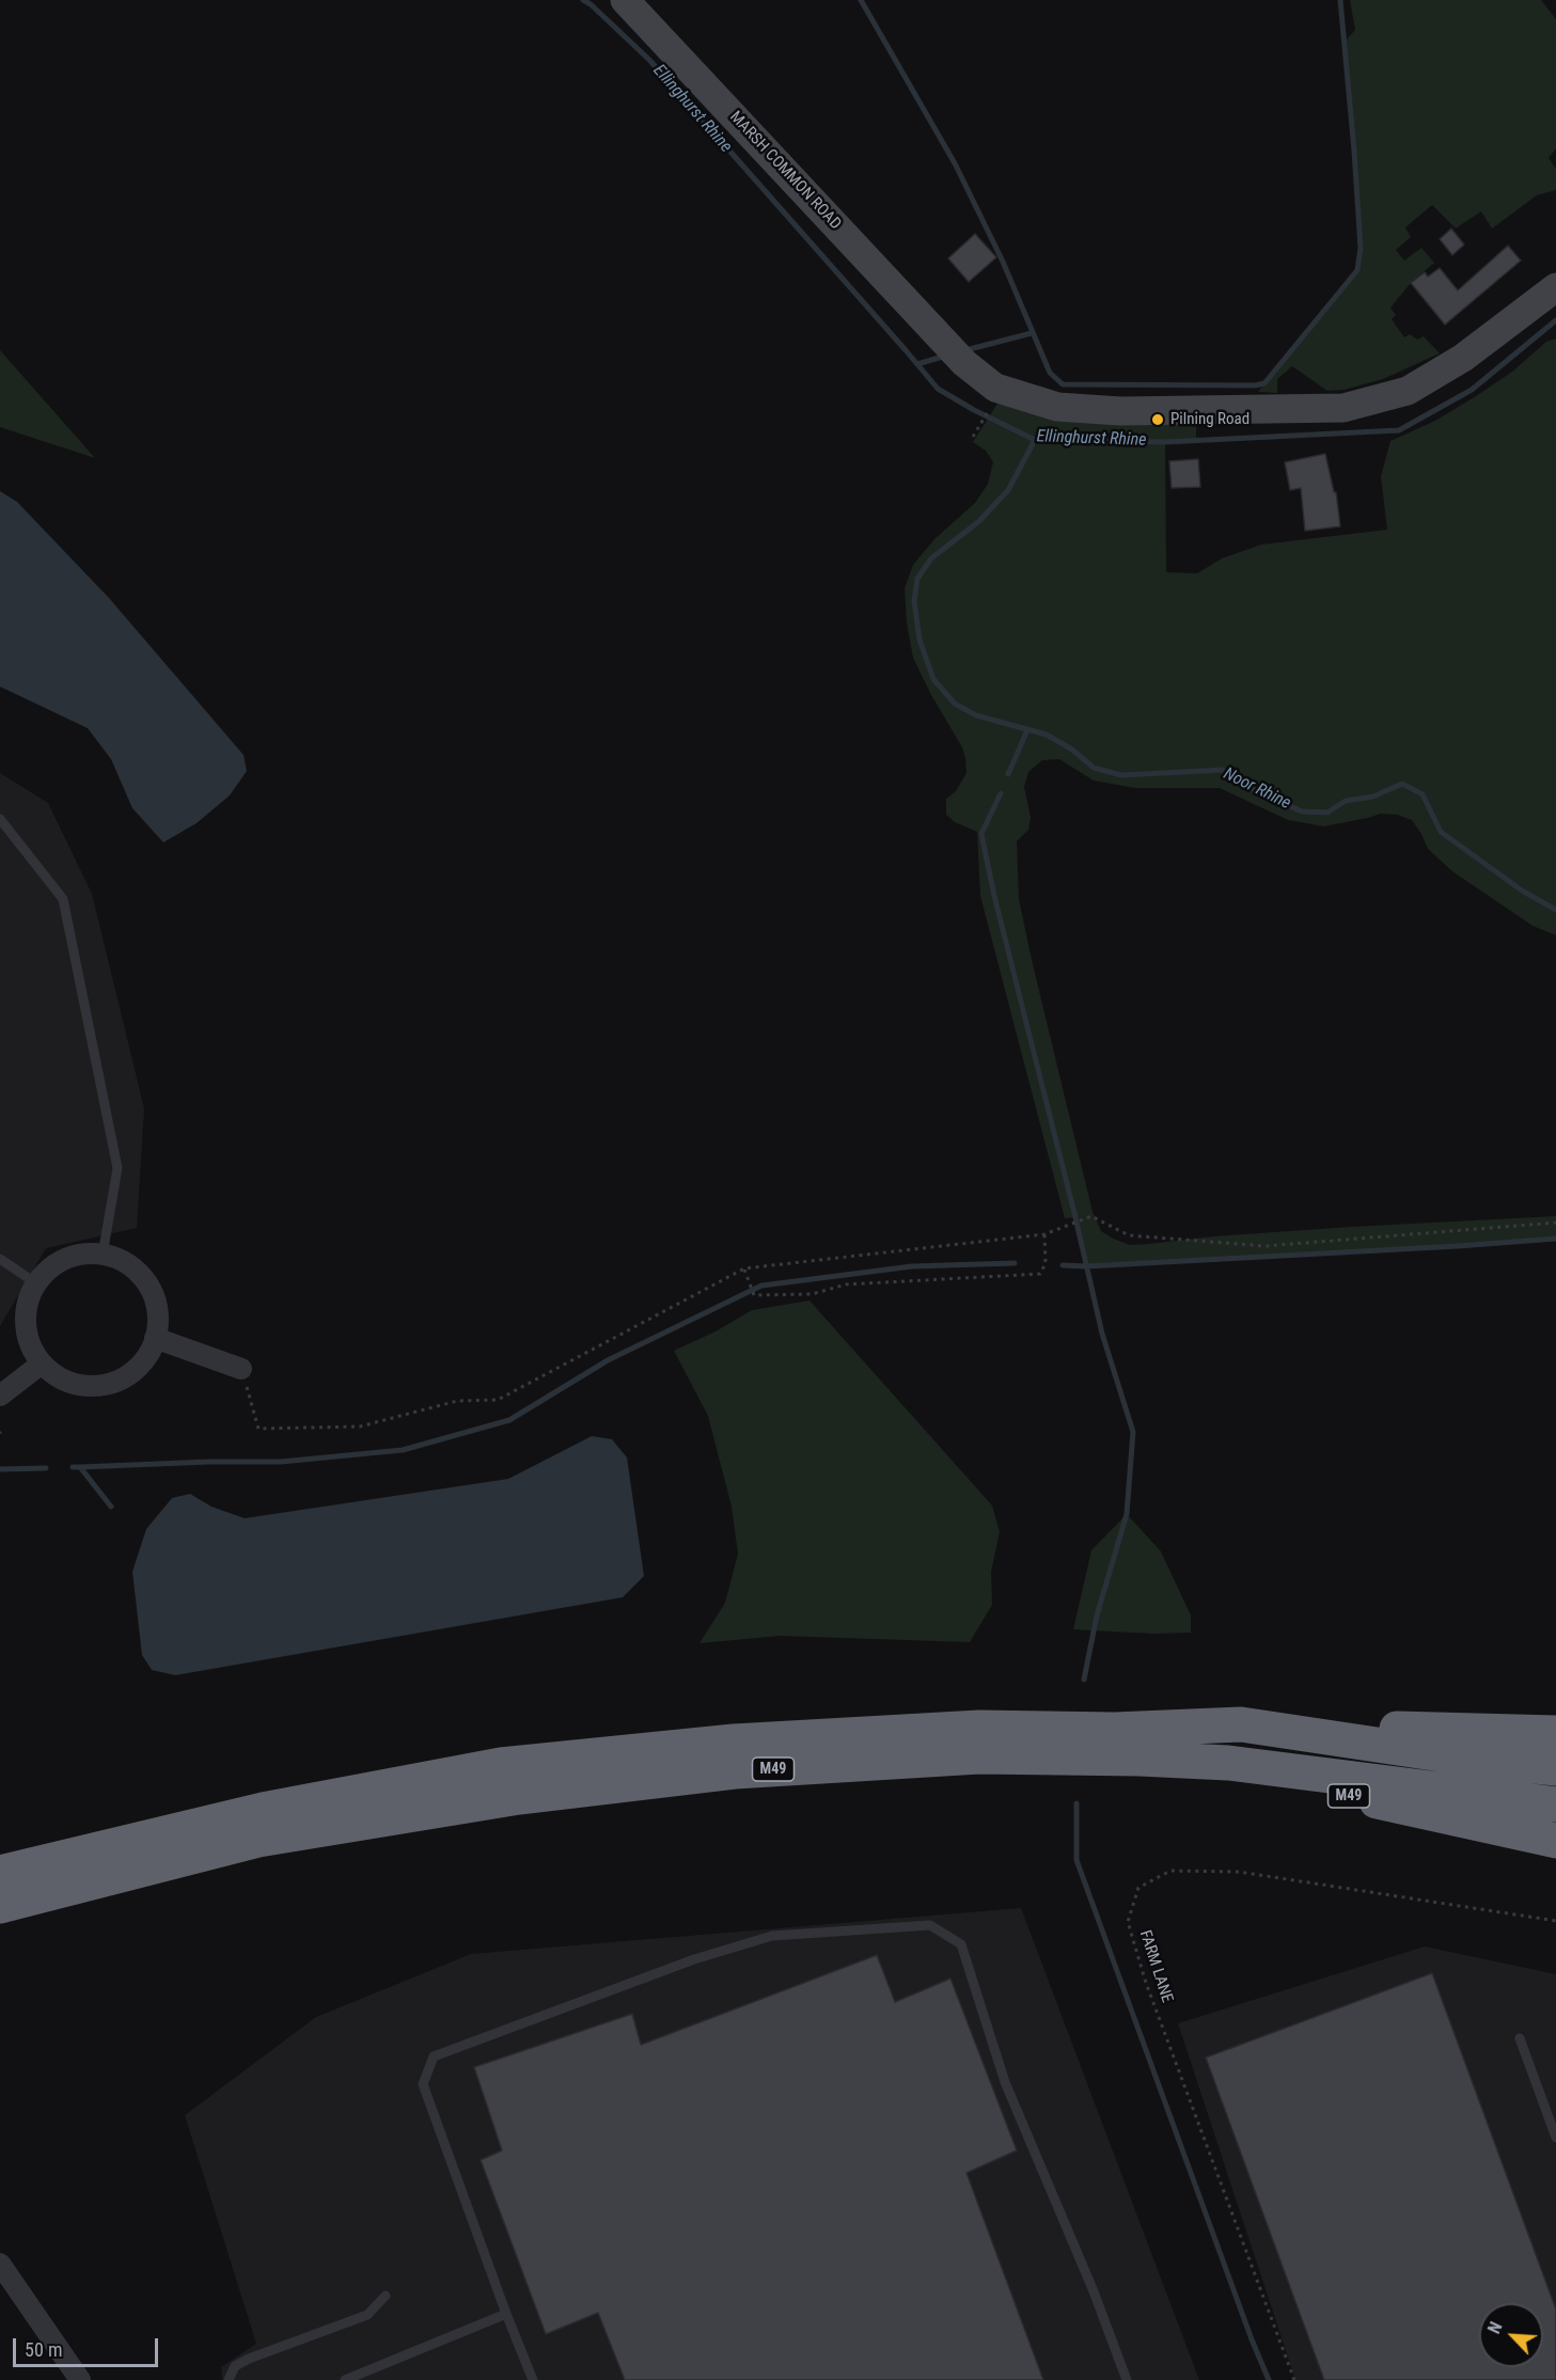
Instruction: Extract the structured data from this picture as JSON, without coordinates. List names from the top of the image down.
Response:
{
  "streets": {
    "highway": ["M49"],
    "main road": ["MARSH COMMON ROAD"],
    "path": ["FARM LANE"]
  },
  "water": ["Ellinghurst Rhine", "Noor Rhine"],
  "places": ["Pilning Road"],
  "scale_bar": "50 m",
  "north": "top left"
}
